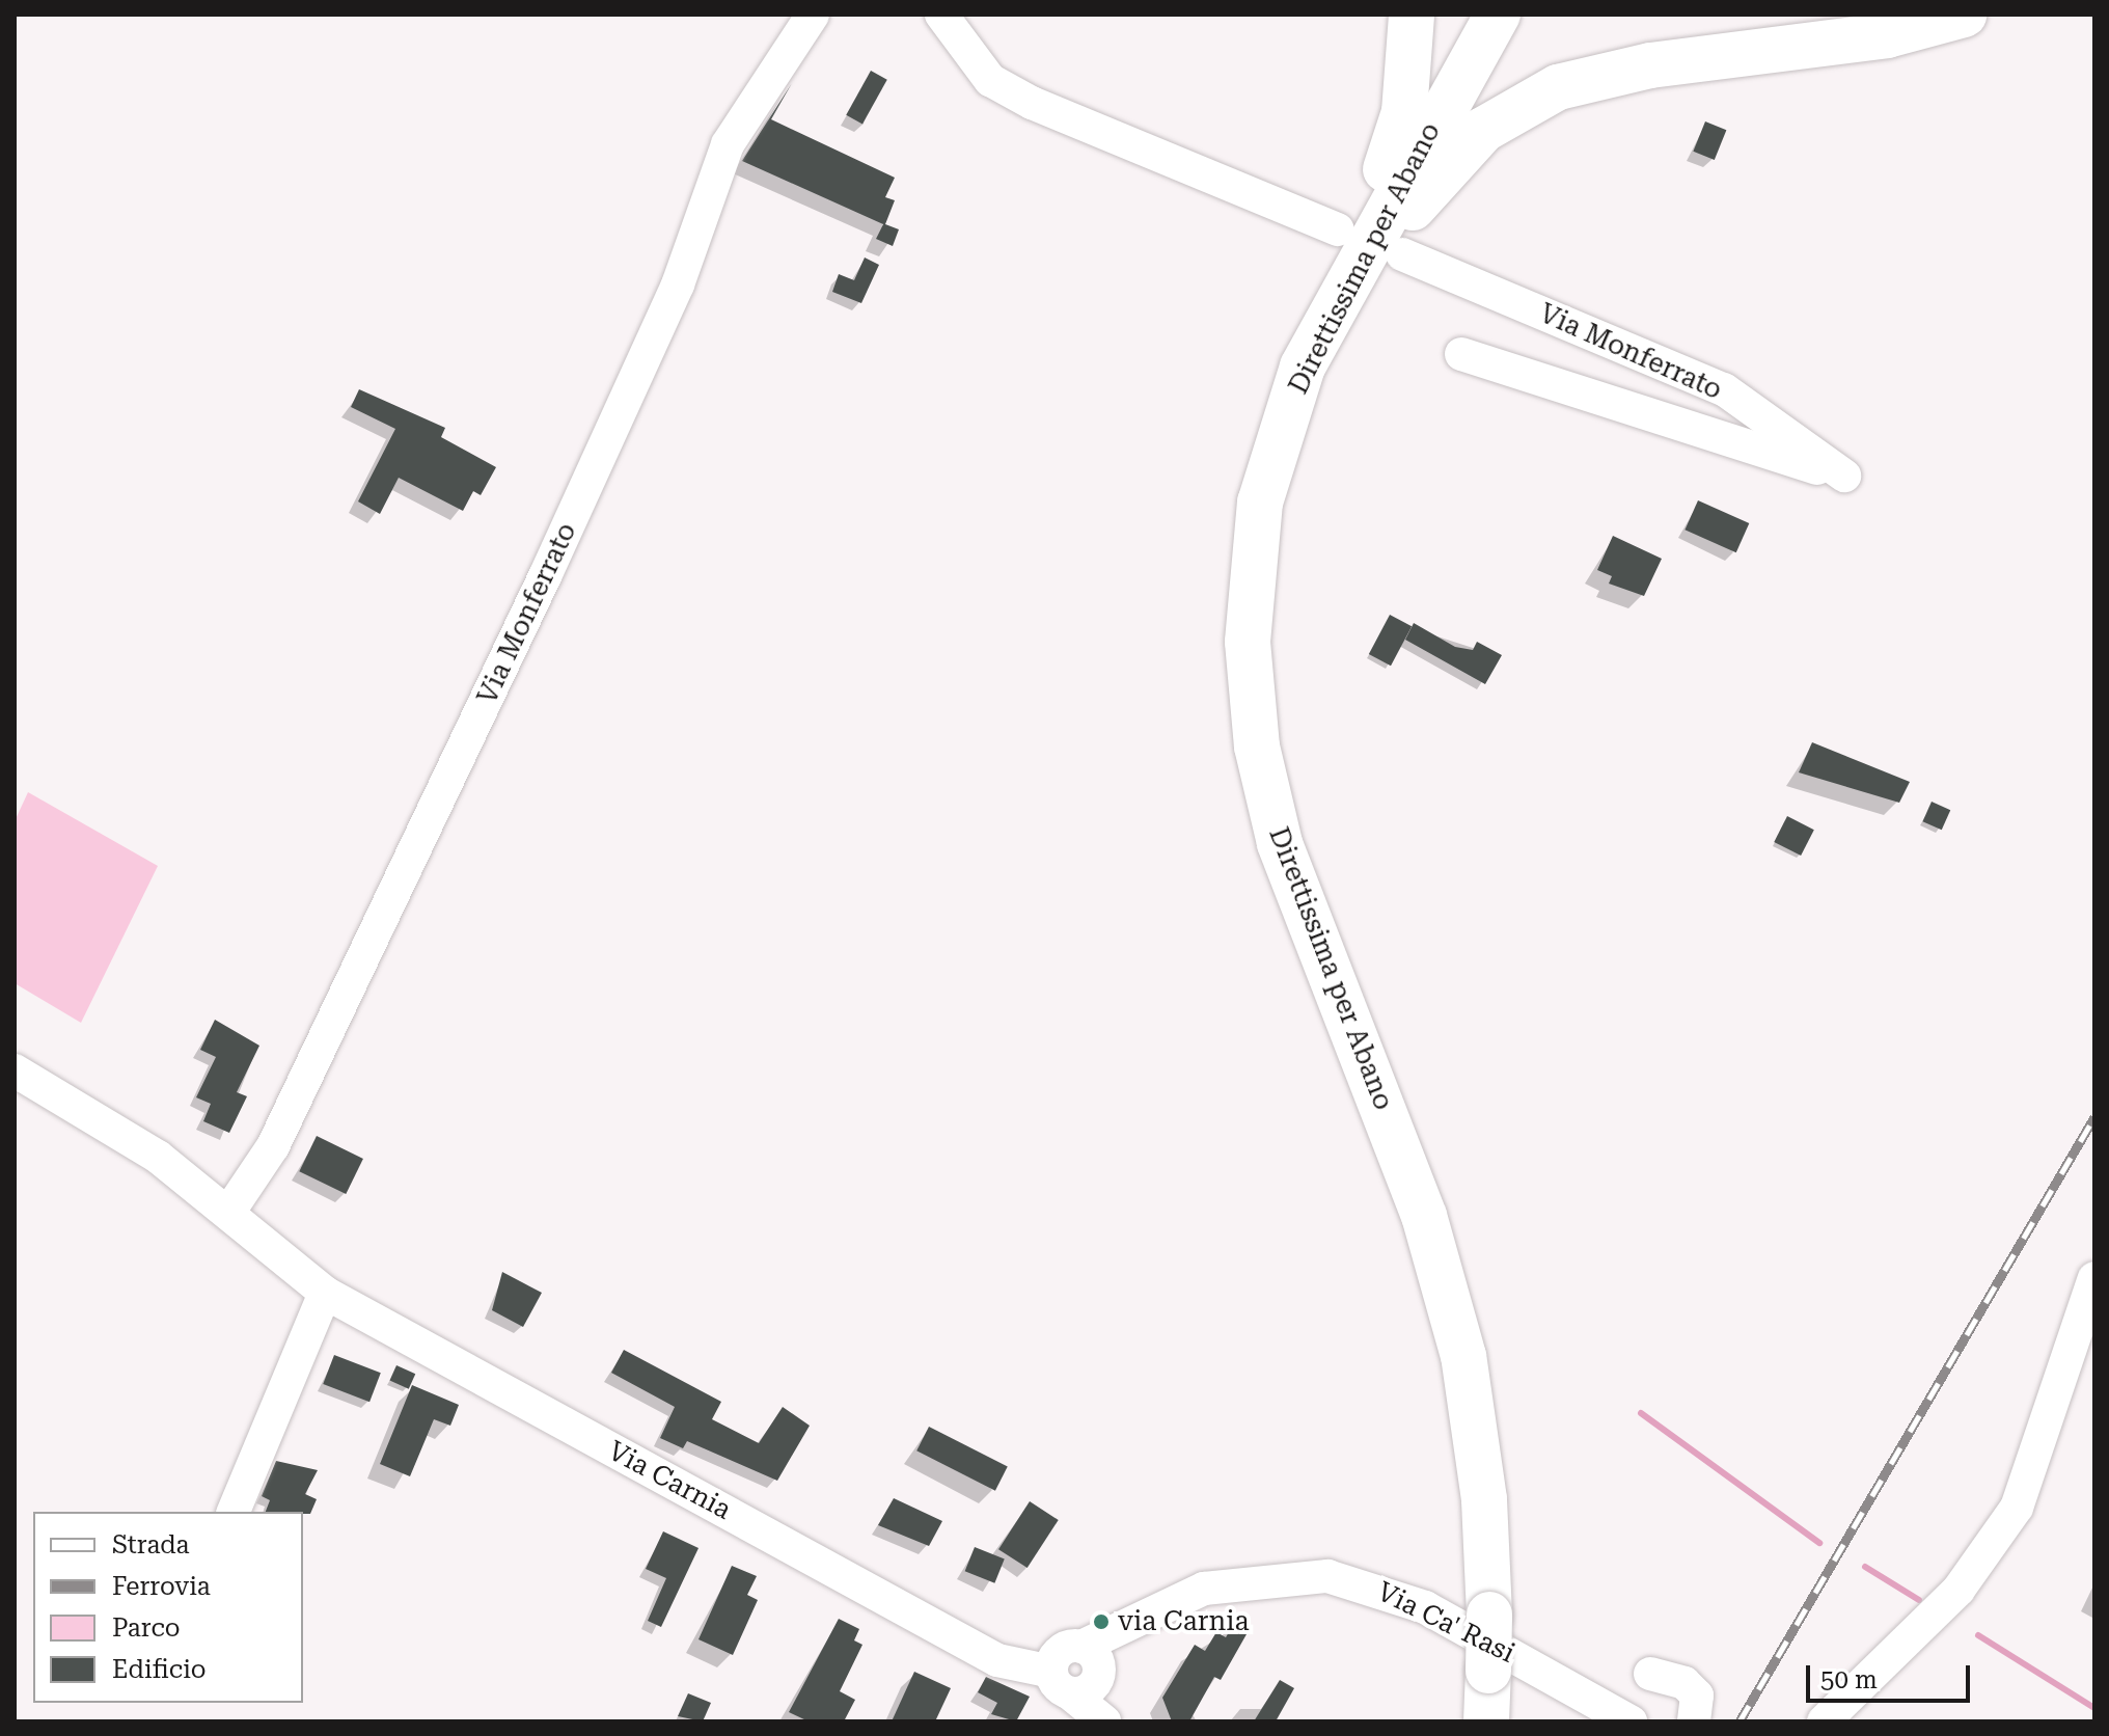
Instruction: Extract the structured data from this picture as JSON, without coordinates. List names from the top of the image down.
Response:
{
  "streets": {
    "highway": ["Direttissima per Abano"],
    "street": ["Via Monferrato", "Via Carnia", "Via Ca' Rasi"]
  },
  "crossings": [
    ["Via Monferrato", "Via Carnia"],
    ["Via Carnia", "Via Ca' Rasi"]
  ],
  "places": ["via Carnia"],
  "legend": [
    "Strada",
    "Ferrovia",
    "Parco",
    "Edificio"
  ],
  "scale_bar": "50 m"
}
